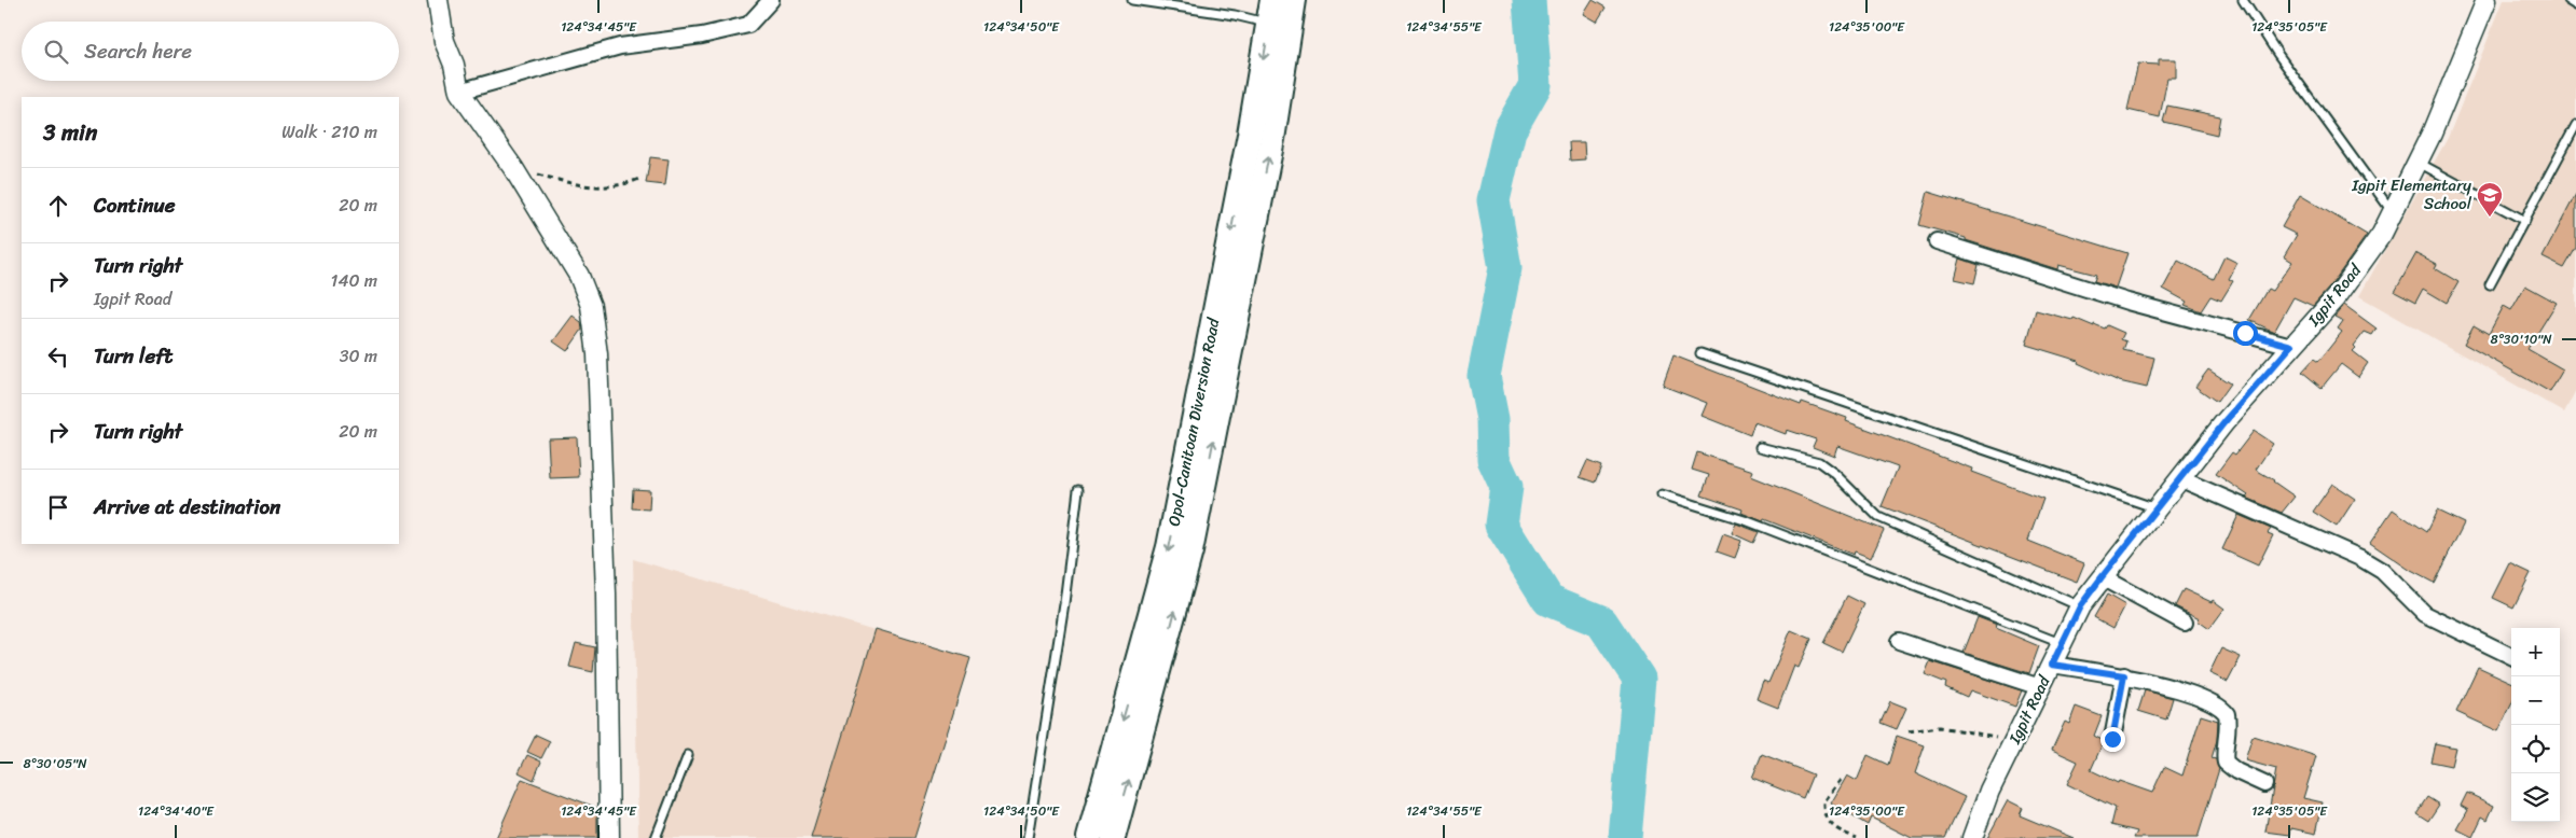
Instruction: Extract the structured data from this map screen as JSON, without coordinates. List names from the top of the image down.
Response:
{
  "streets": {
    "main road": ["Opol-Canitoan Diversion Road"],
    "street": ["Igpit Road"]
  },
  "places": {
    "school or university": ["Igpit Elementary School"]
  },
  "page": {
    "search": "Search here",
    "heading": ["3 min", "Walk · 210 m"],
    "list": [
      ["Continue", "20 m"],
      ["Turn right", "Igpit Road", "140 m"],
      ["Turn left", "30 m"],
      ["Turn right", "20 m"],
      "Arrive at destination"
    ],
    "map_buttons": ["+", "−"]
  },
  "coordinates": [
    "124°34'45\"E",
    "124°34'50\"E",
    "124°34'55\"E",
    "124°35'00\"E",
    "124°35'05\"E",
    "8°30'10\"N",
    "8°30'05\"N",
    "124°34'40\"E"
  ]
}
